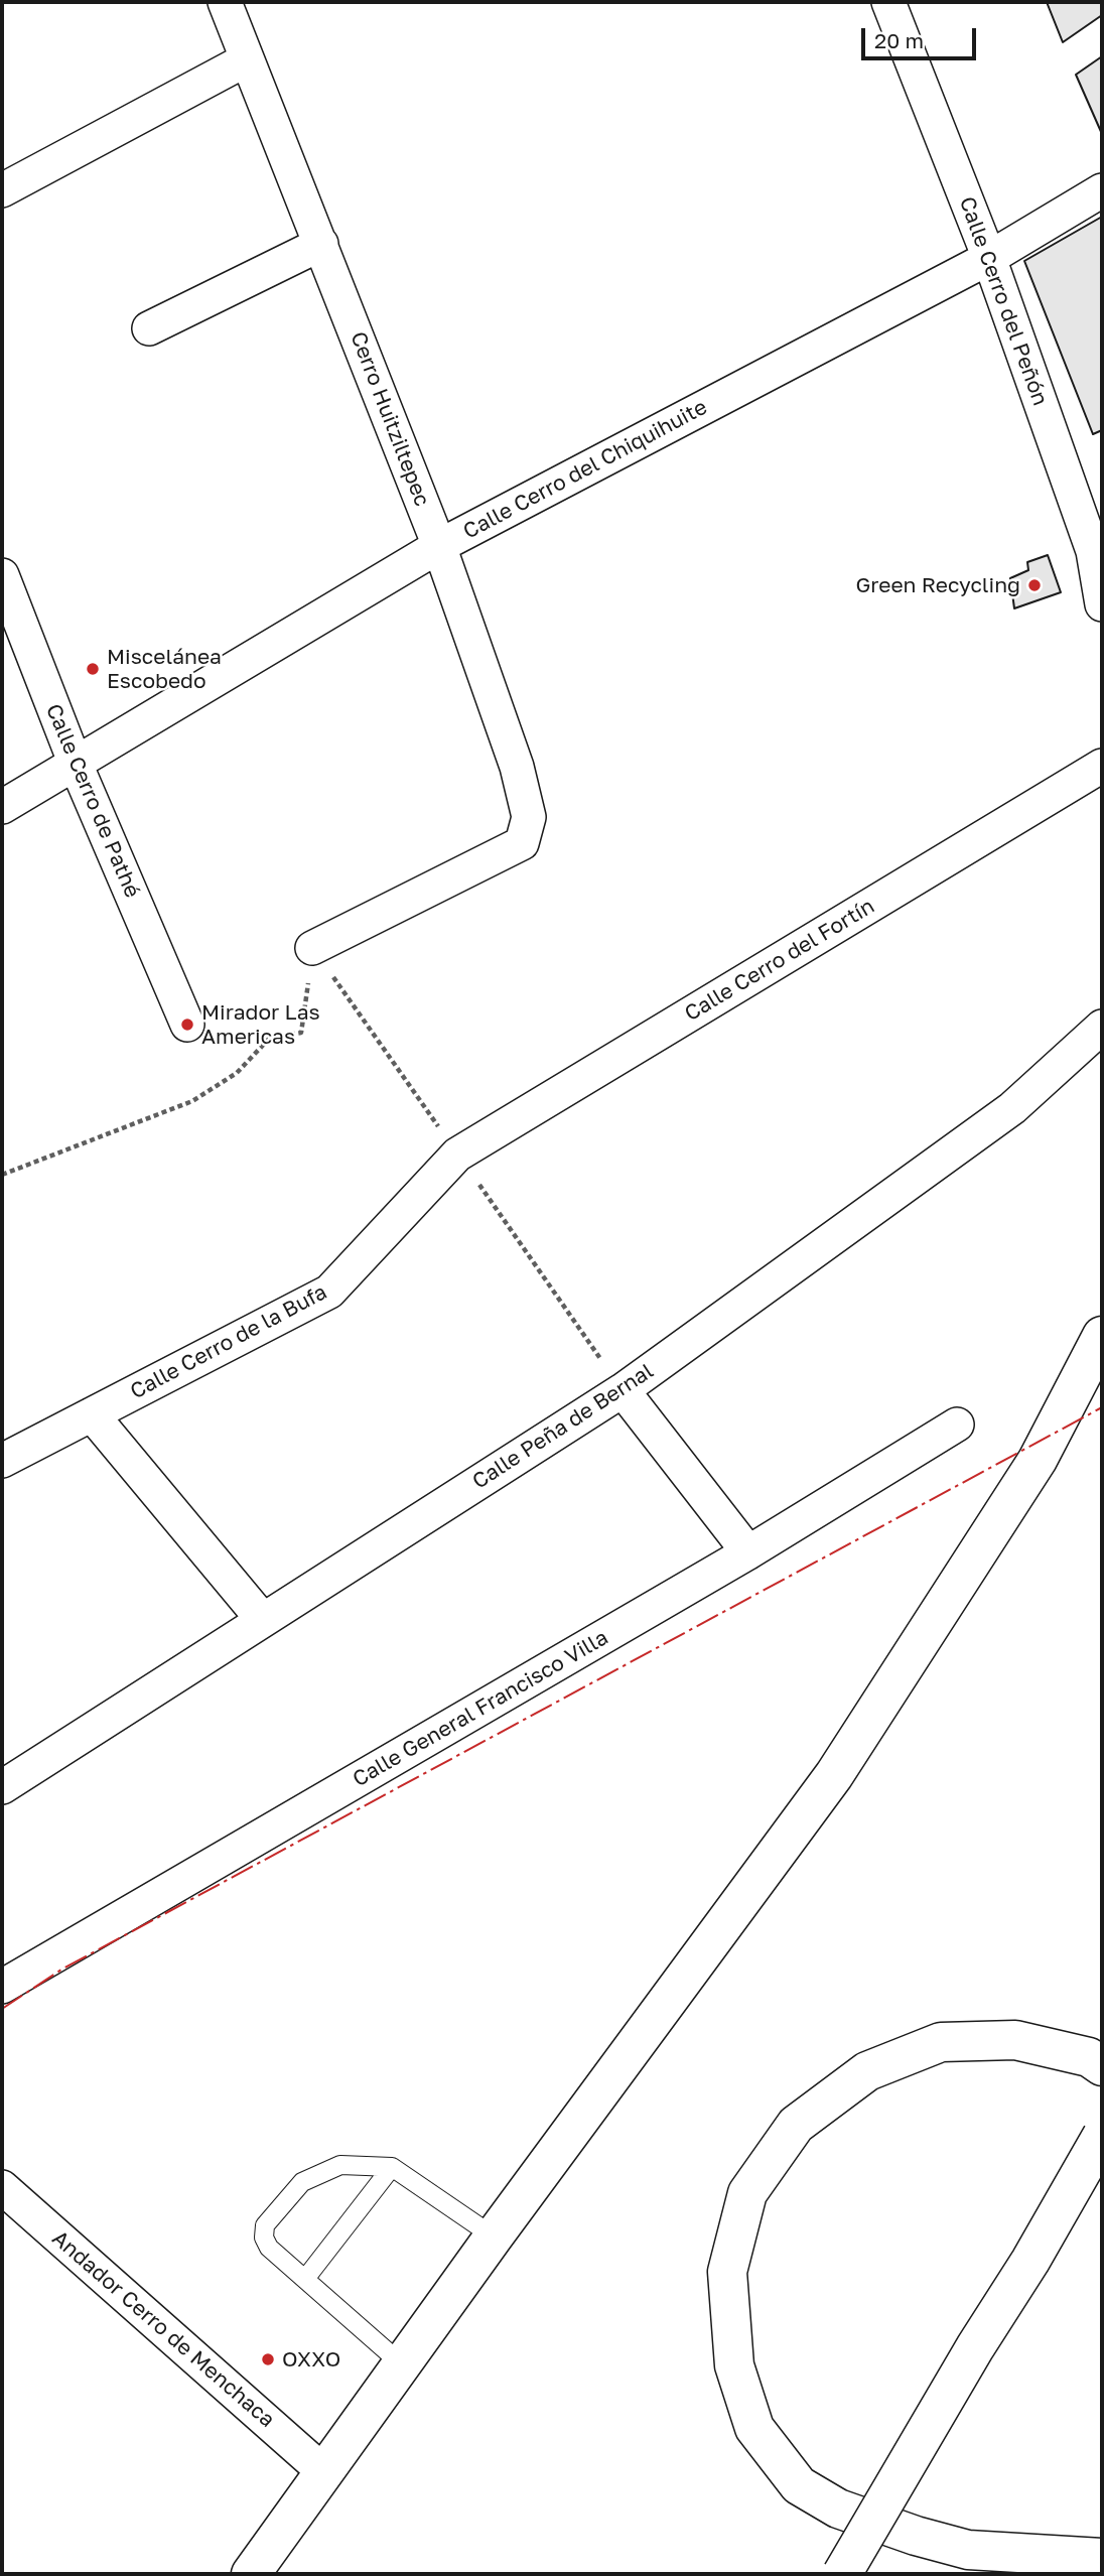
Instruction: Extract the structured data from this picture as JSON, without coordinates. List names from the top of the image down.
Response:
{
  "streets": {
    "street": [
      "Calle Cerro del Peñón",
      "Cerro Huitziltepec",
      "Calle Cerro del Chiquihuite",
      "Calle Cerro de Pathé",
      "Calle Cerro del Fortín",
      "Calle Cerro de la Bufa",
      "Calle Peña de Bernal",
      "Calle General Francisco Villa",
      "Andador Cerro de Menchaca"
    ]
  },
  "crossings": [
    ["Calle Cerro del Peñón", "Calle Cerro del Chiquihuite"],
    ["Cerro Huitziltepec", "Calle Cerro del Chiquihuite"],
    ["Calle Cerro del Chiquihuite", "Calle Cerro de Pathé"],
    ["Calle Cerro del Fortín", "Calle Cerro de la Bufa"]
  ],
  "places": [
    "Green Recycling",
    "Miscelánea Escobedo",
    "Mirador Las Americas",
    "OXXO"
  ],
  "scale_bar": "20 m"
}
